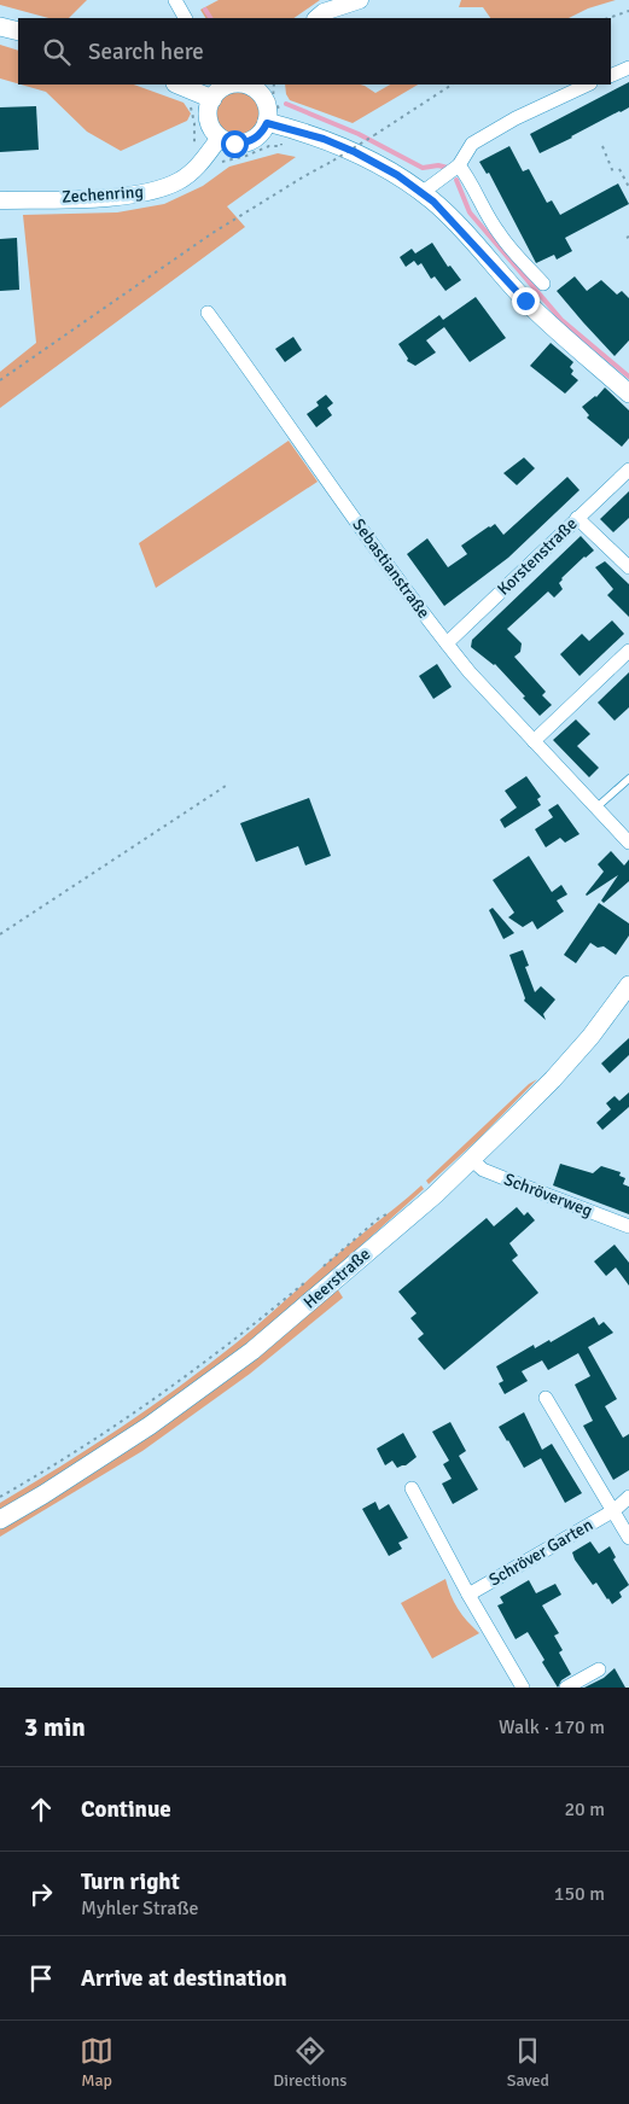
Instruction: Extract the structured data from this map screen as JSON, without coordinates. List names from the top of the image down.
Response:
{
  "streets": {
    "main road": ["Heerstraße"],
    "street": [
      "Zechenring",
      "Korstenstraße",
      "Sebastianstraße",
      "Schröverweg",
      "Schröver Garten"
    ]
  },
  "crossings": [
    ["Korstenstraße", "Sebastianstraße"],
    ["Schröverweg", "Heerstraße"]
  ],
  "page": {
    "search": "Search here",
    "heading": ["3 min", "Walk · 170 m"],
    "list": [
      ["Continue", "20 m"],
      ["Turn right", "Myhler Straße", "150 m"],
      "Arrive at destination"
    ],
    "nav": ["Map", "Directions", "Saved"]
  }
}
